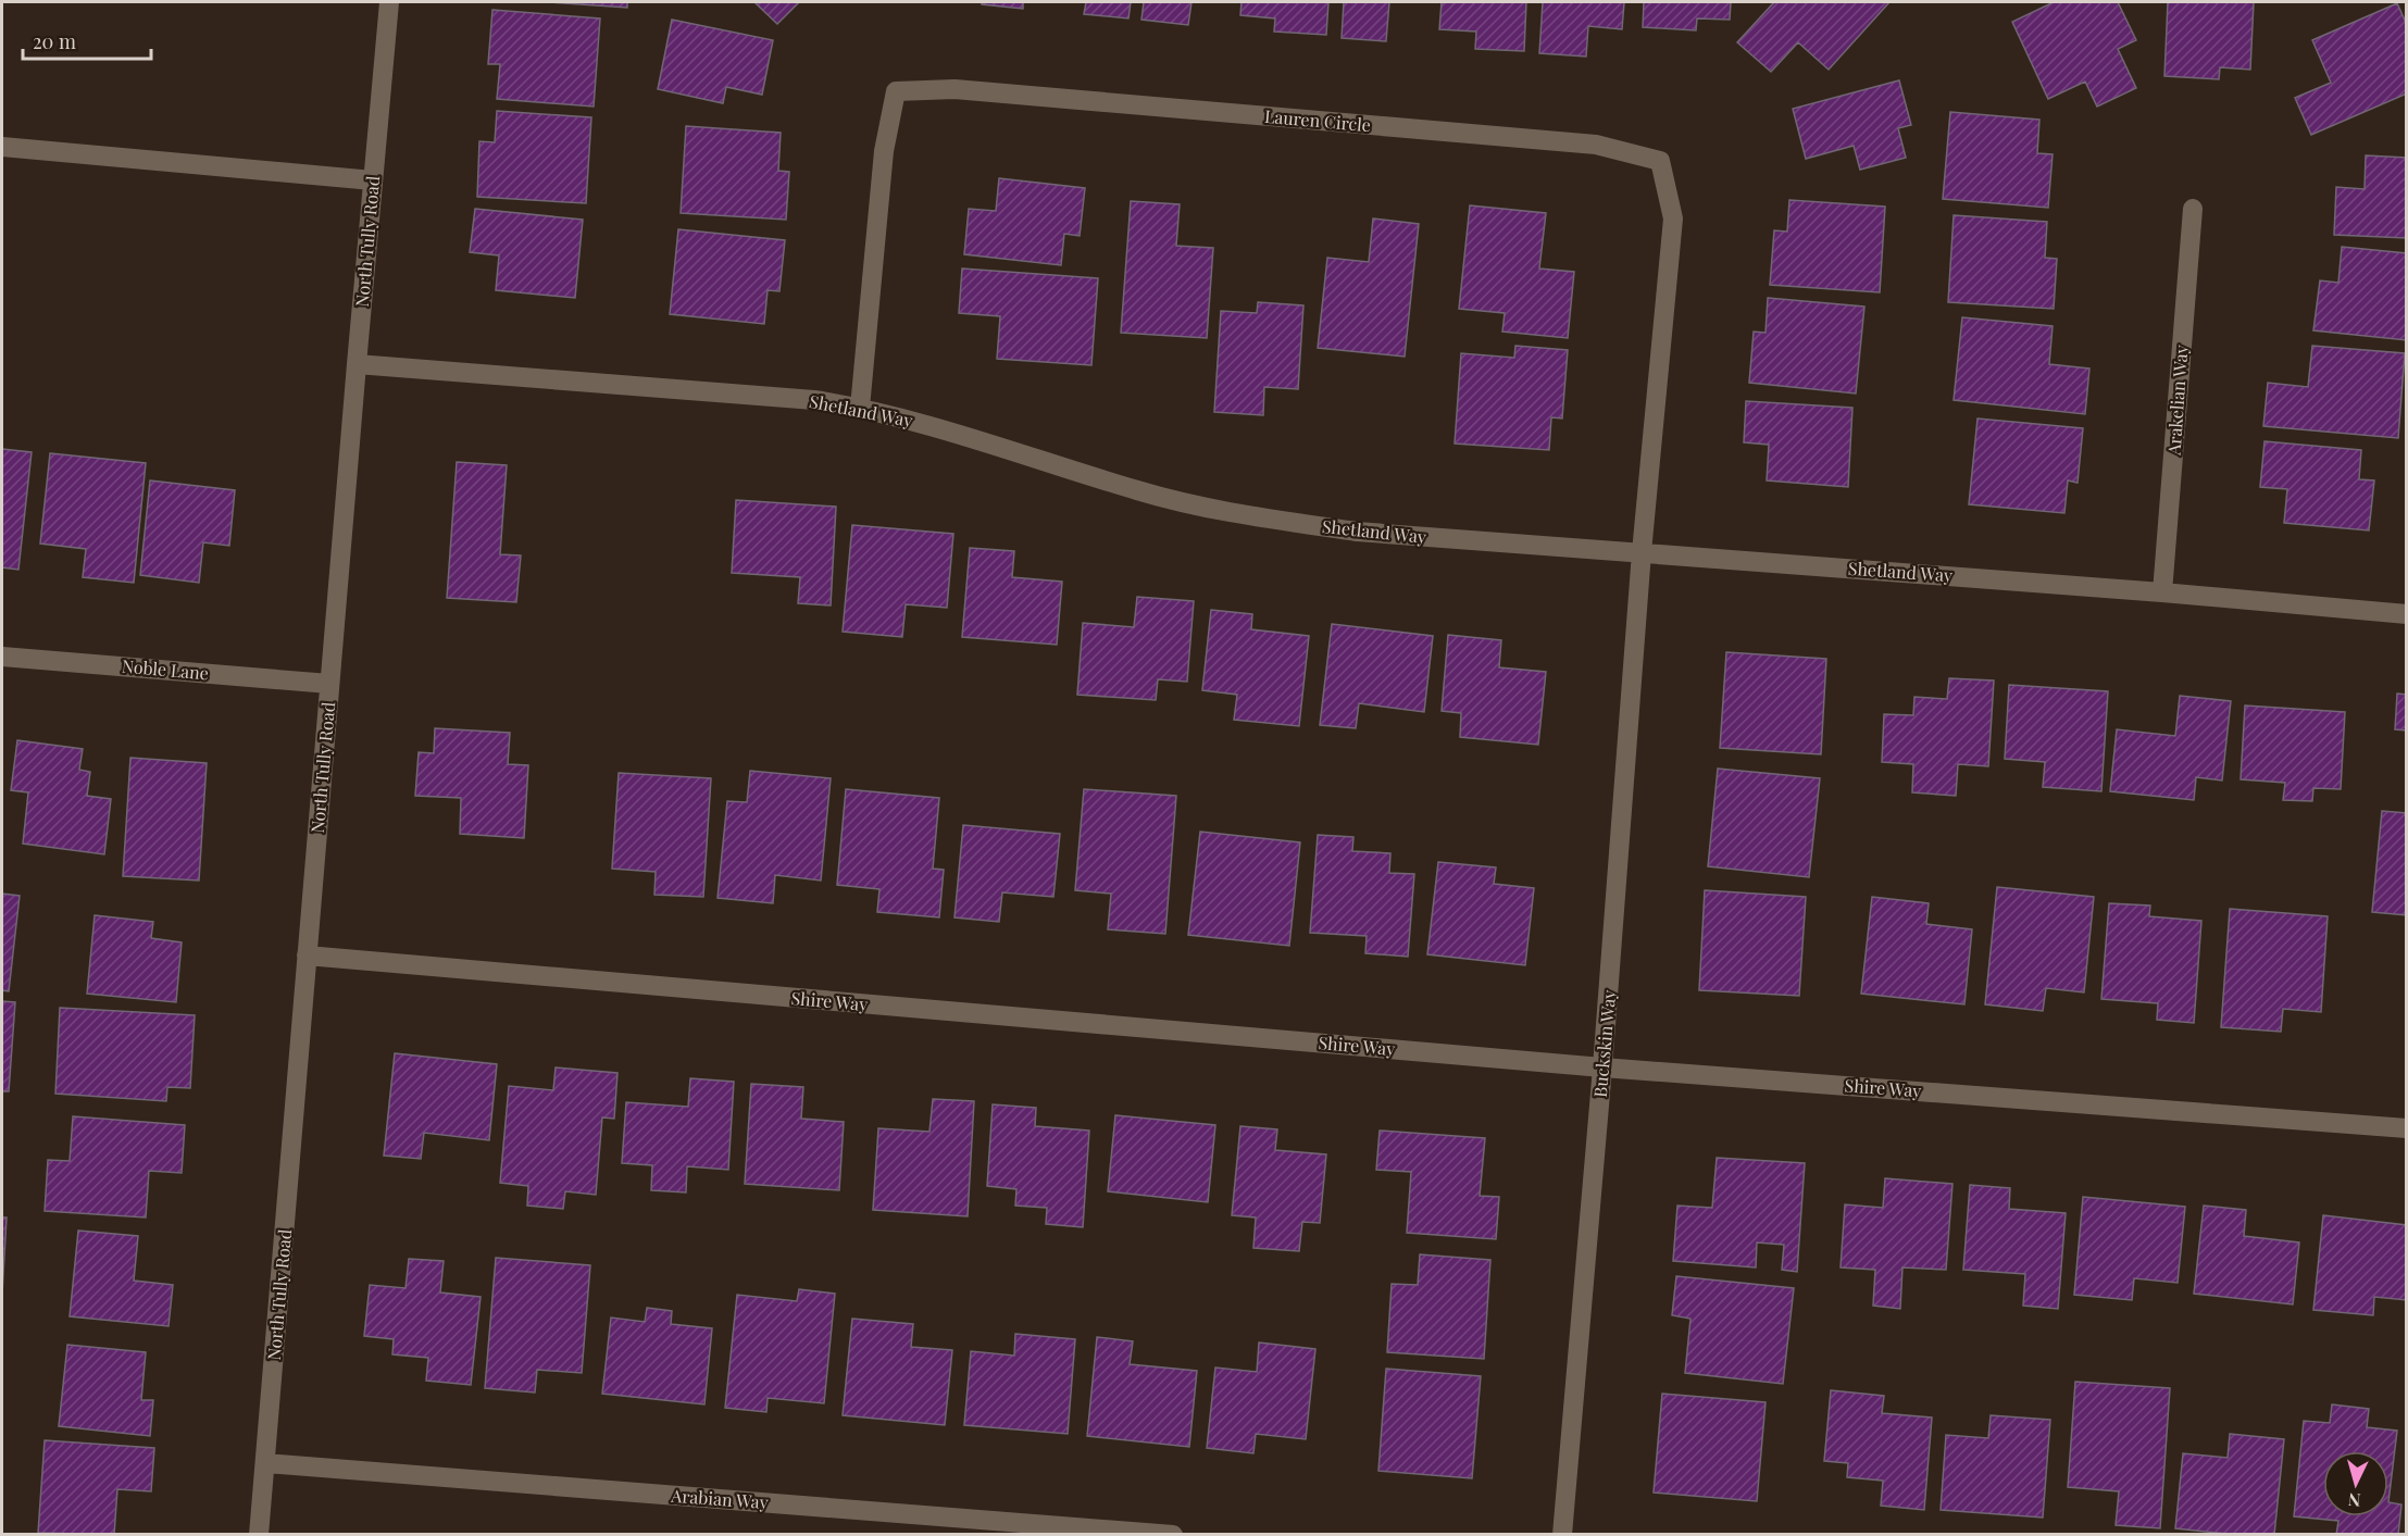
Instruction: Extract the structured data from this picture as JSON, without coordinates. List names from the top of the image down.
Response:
{
  "streets": {
    "street": [
      "Lauren Circle",
      "North Tully Road",
      "Arakelian Way",
      "Shetland Way",
      "Noble Lane",
      "Shire Way",
      "Buckskin Way",
      "Arabian Way"
    ]
  },
  "crossings": [
    ["Lauren Circle", "Shetland Way"],
    ["Lauren Circle", "Buckskin Way"],
    ["North Tully Road", "Shetland Way"],
    ["North Tully Road", "Noble Lane"],
    ["North Tully Road", "Shire Way"],
    ["North Tully Road", "Arabian Way"],
    ["Arakelian Way", "Shetland Way"],
    ["Shetland Way", "Buckskin Way"],
    ["Shire Way", "Buckskin Way"]
  ],
  "scale_bar": "20 m",
  "north": "bottom"
}
